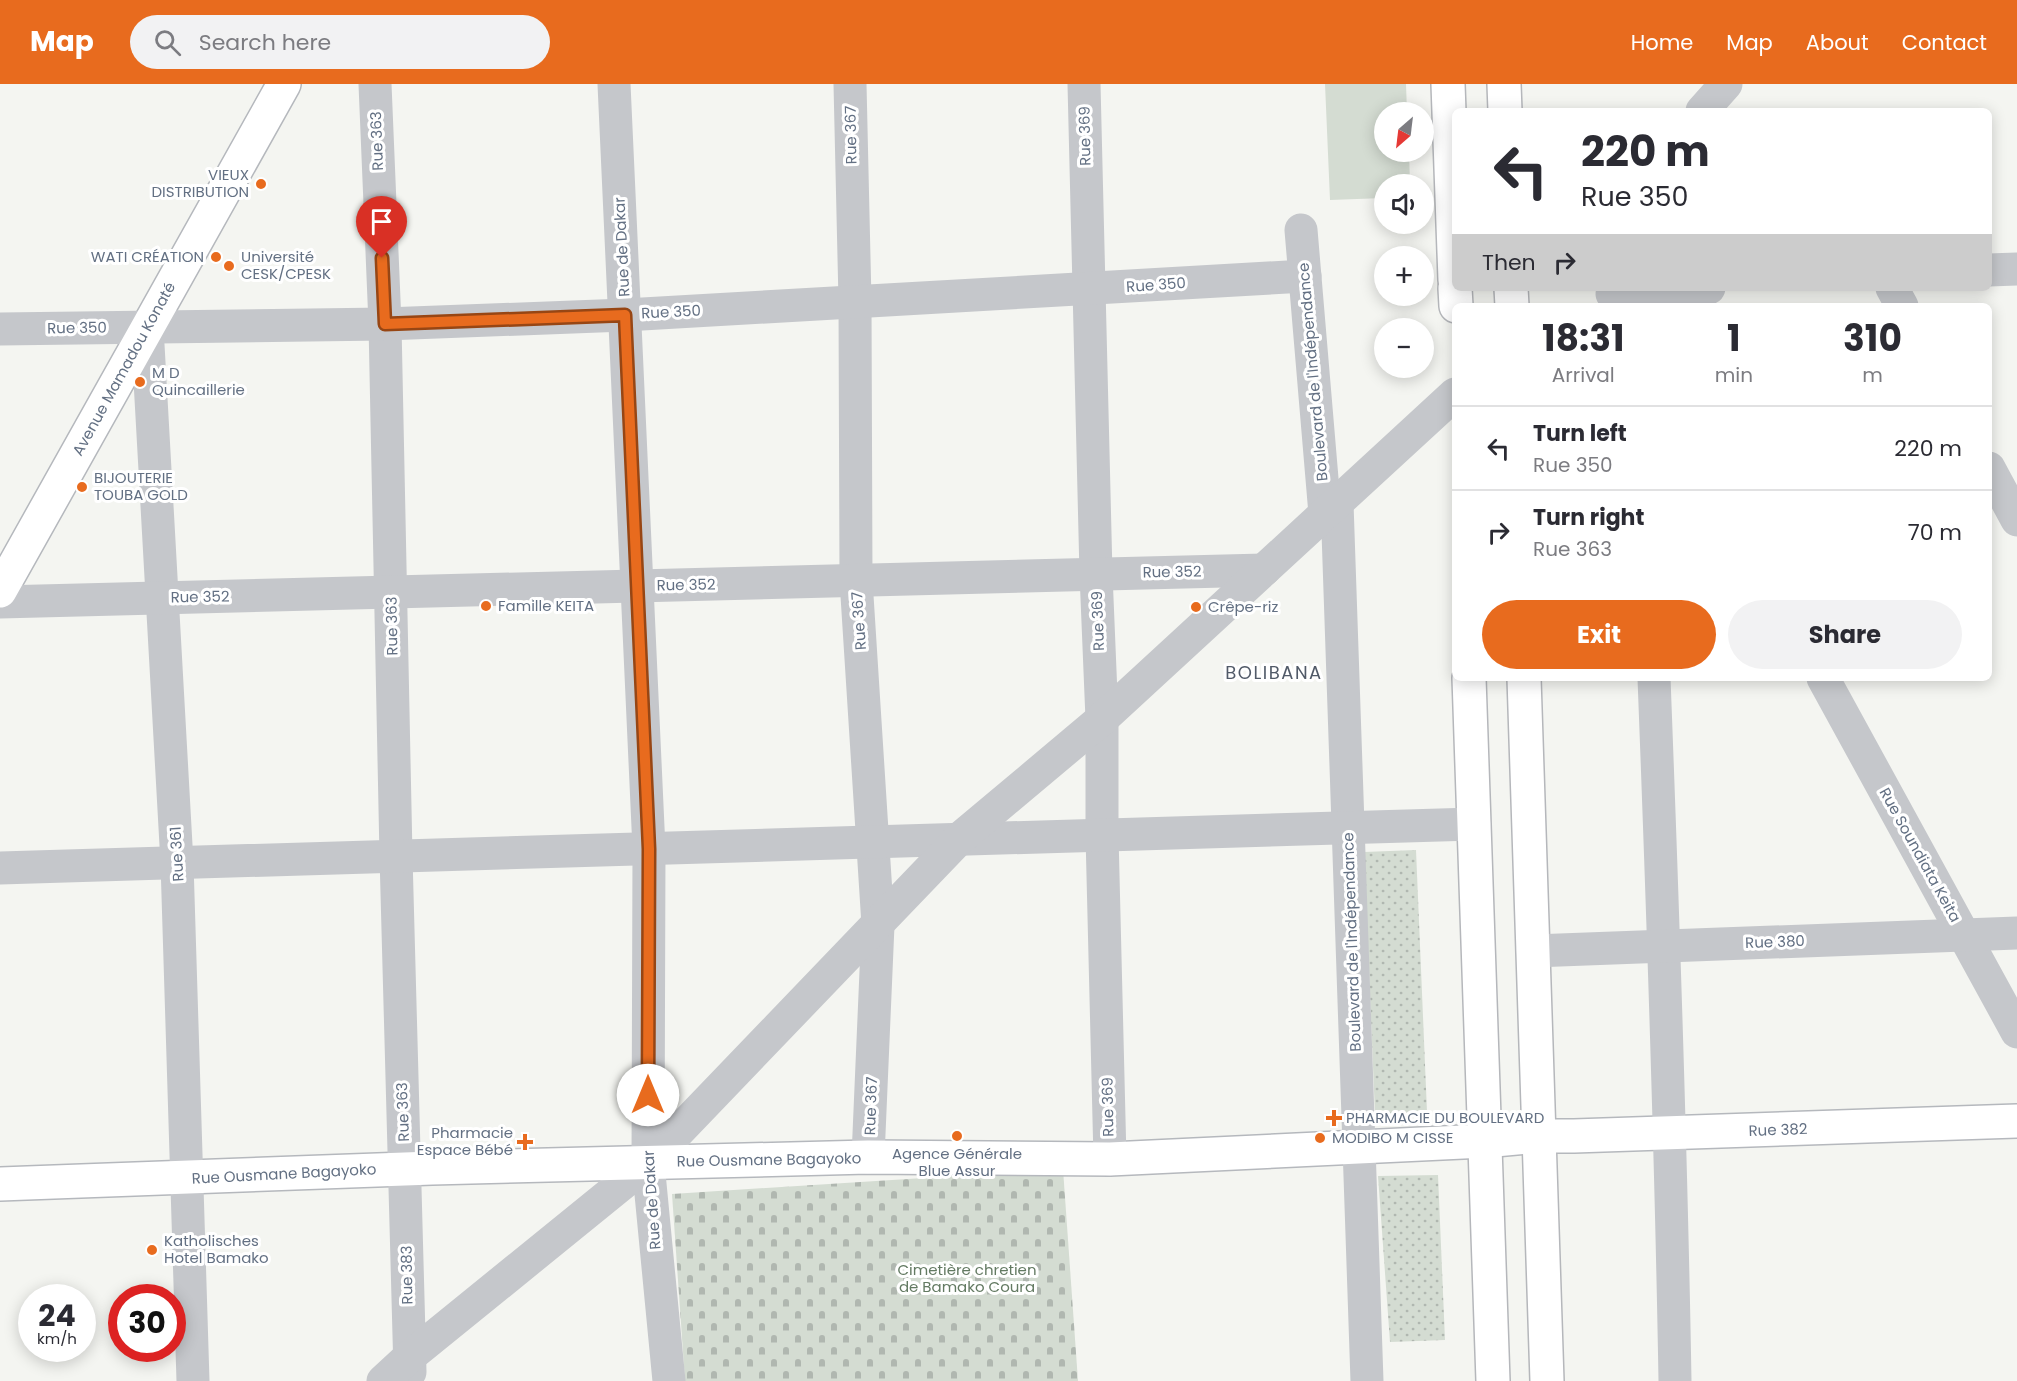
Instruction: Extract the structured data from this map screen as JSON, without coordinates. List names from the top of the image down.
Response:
{
  "streets": {
    "main road": ["Avenue Mamadou Konaté", "Rue 382", "Rue Ousmane Bagayoko"],
    "street": [
      "Rue 367",
      "Rue 369",
      "Rue 363",
      "Rue de Dakar",
      "Rue 350",
      "Boulevard de l'Indépendance",
      "Rue 352",
      "Rue 361",
      "Rue Soundiata Keita",
      "Rue 380",
      "Rue 383"
    ]
  },
  "crossings": [
    ["Rue 367", "Rue 350"],
    ["Rue 367", "Rue 352"],
    ["Rue 367", "Rue Ousmane Bagayoko"],
    ["Rue 369", "Rue 350"],
    ["Rue 369", "Rue 352"],
    ["Rue 369", "Rue Ousmane Bagayoko"],
    ["Rue 363", "Rue 350"],
    ["Rue 363", "Rue 352"],
    ["Rue 363", "Rue Ousmane Bagayoko"],
    ["Rue 363", "Rue 383"],
    ["Rue de Dakar", "Rue 350"],
    ["Rue de Dakar", "Rue 352"],
    ["Rue de Dakar", "Rue Ousmane Bagayoko"],
    ["Rue 350", "Avenue Mamadou Konaté"],
    ["Rue 350", "Boulevard de l'Indépendance"],
    ["Rue 350", "Rue 361"],
    ["Avenue Mamadou Konaté", "Rue 361"],
    ["Boulevard de l'Indépendance", "Rue Ousmane Bagayoko"],
    ["Rue 352", "Rue 361"],
    ["Rue 361", "Rue Ousmane Bagayoko"],
    ["Rue Soundiata Keita", "Rue 380"],
    ["Rue 382", "Rue Ousmane Bagayoko"],
    ["Rue Ousmane Bagayoko", "Rue 383"]
  ],
  "districts": ["BOLIBANA"],
  "parks": ["Cimetière chretien de Bamako Coura"],
  "places": {
    "other": [
      "VIEUX DISTRIBUTION",
      "WATI CRÉATION",
      "Université CESK/CPESK",
      "M D Quincaillerie",
      "BIJOUTERIE TOUBA GOLD",
      "Famille KEITA",
      "Crêpe-riz",
      "Agence Générale Blue Assur",
      "MODIBO M CISSE",
      "Katholisches Hotel Bamako"
    ],
    "health": ["PHARMACIE DU BOULEVARD", "Pharmacie Espace Bébé"]
  },
  "north": "bottom left",
  "page": {
    "header": "Map",
    "search": "Search here",
    "nav": [
      "Home",
      "Map",
      "About",
      "Contact"
    ],
    "map_buttons": ["+", "−"],
    "turn": ["220 m", "Rue 350"],
    "then": "Then",
    "eta": [
      "18:31",
      "Arrival",
      "1",
      "min",
      "310",
      "m"
    ],
    "list": [
      {
        "name": "Turn left",
        "note": "Rue 350",
        "value": "220 m"
      },
      {
        "name": "Turn right",
        "note": "Rue 363",
        "value": "70 m"
      }
    ],
    "buttons": ["Exit", "Share"],
    "speed": "24 km/h",
    "limit": "30"
  }
}
